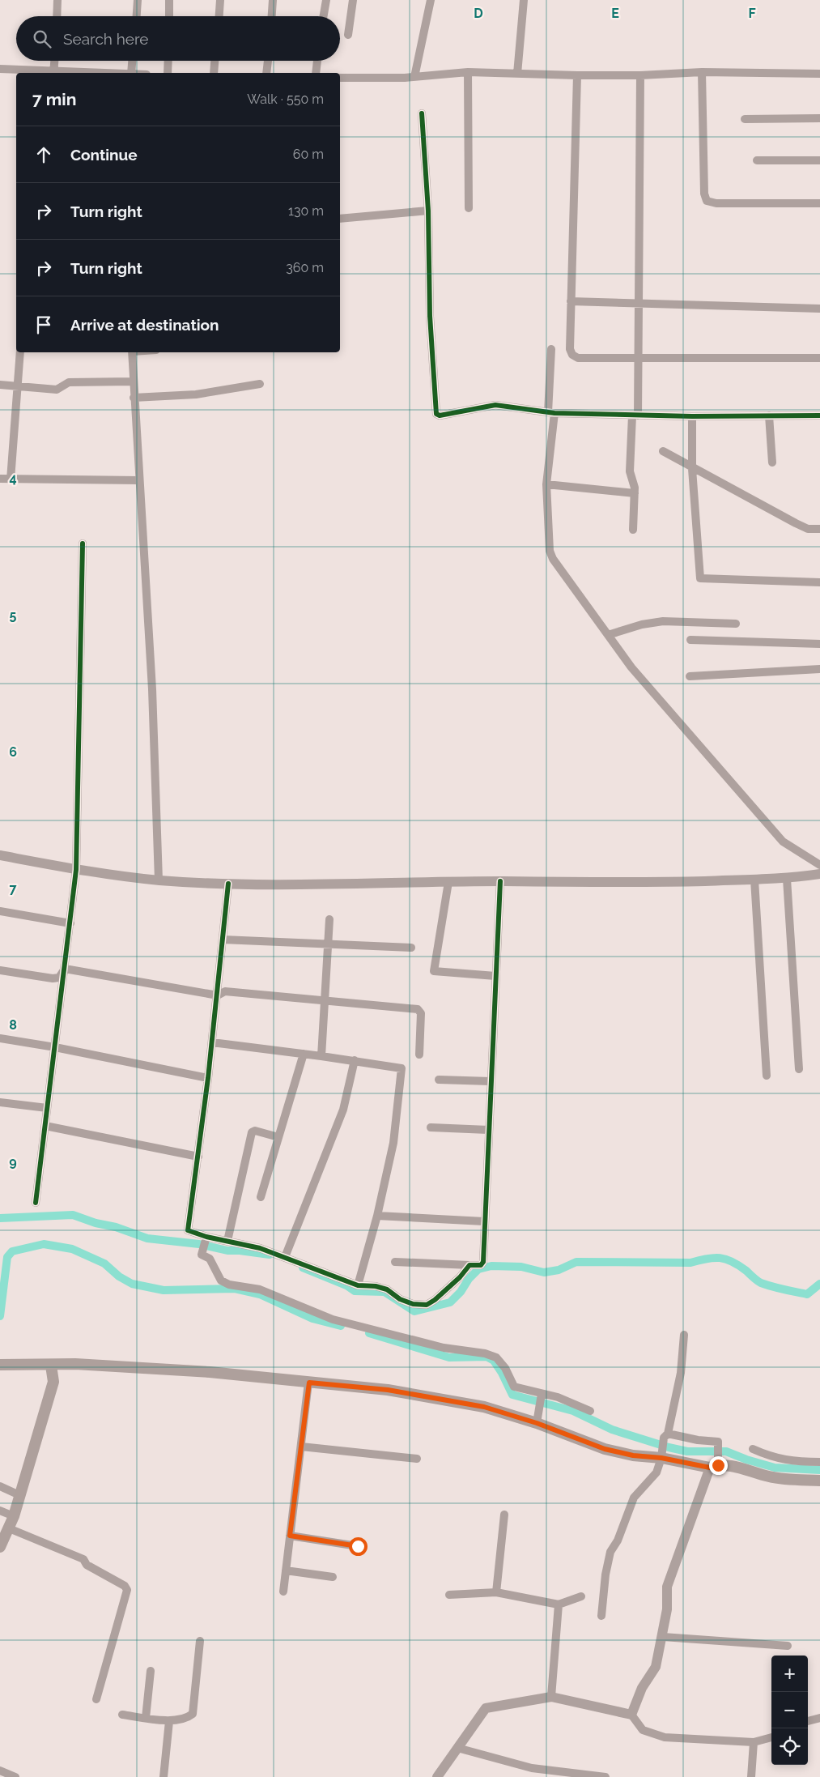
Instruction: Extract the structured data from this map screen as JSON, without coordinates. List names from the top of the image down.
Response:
{
  "page": {
    "search": "Search here",
    "heading": ["7 min", "Walk · 550 m"],
    "list": [
      ["Continue", "60 m"],
      ["Turn right", "130 m"],
      ["Turn right", "360 m"],
      "Arrive at destination"
    ],
    "map_buttons": ["+", "−"]
  },
  "grid": {
    "columns": ["D", "E", "F"],
    "rows": [
      "4",
      "5",
      "6",
      "7",
      "8",
      "9"
    ]
  }
}
